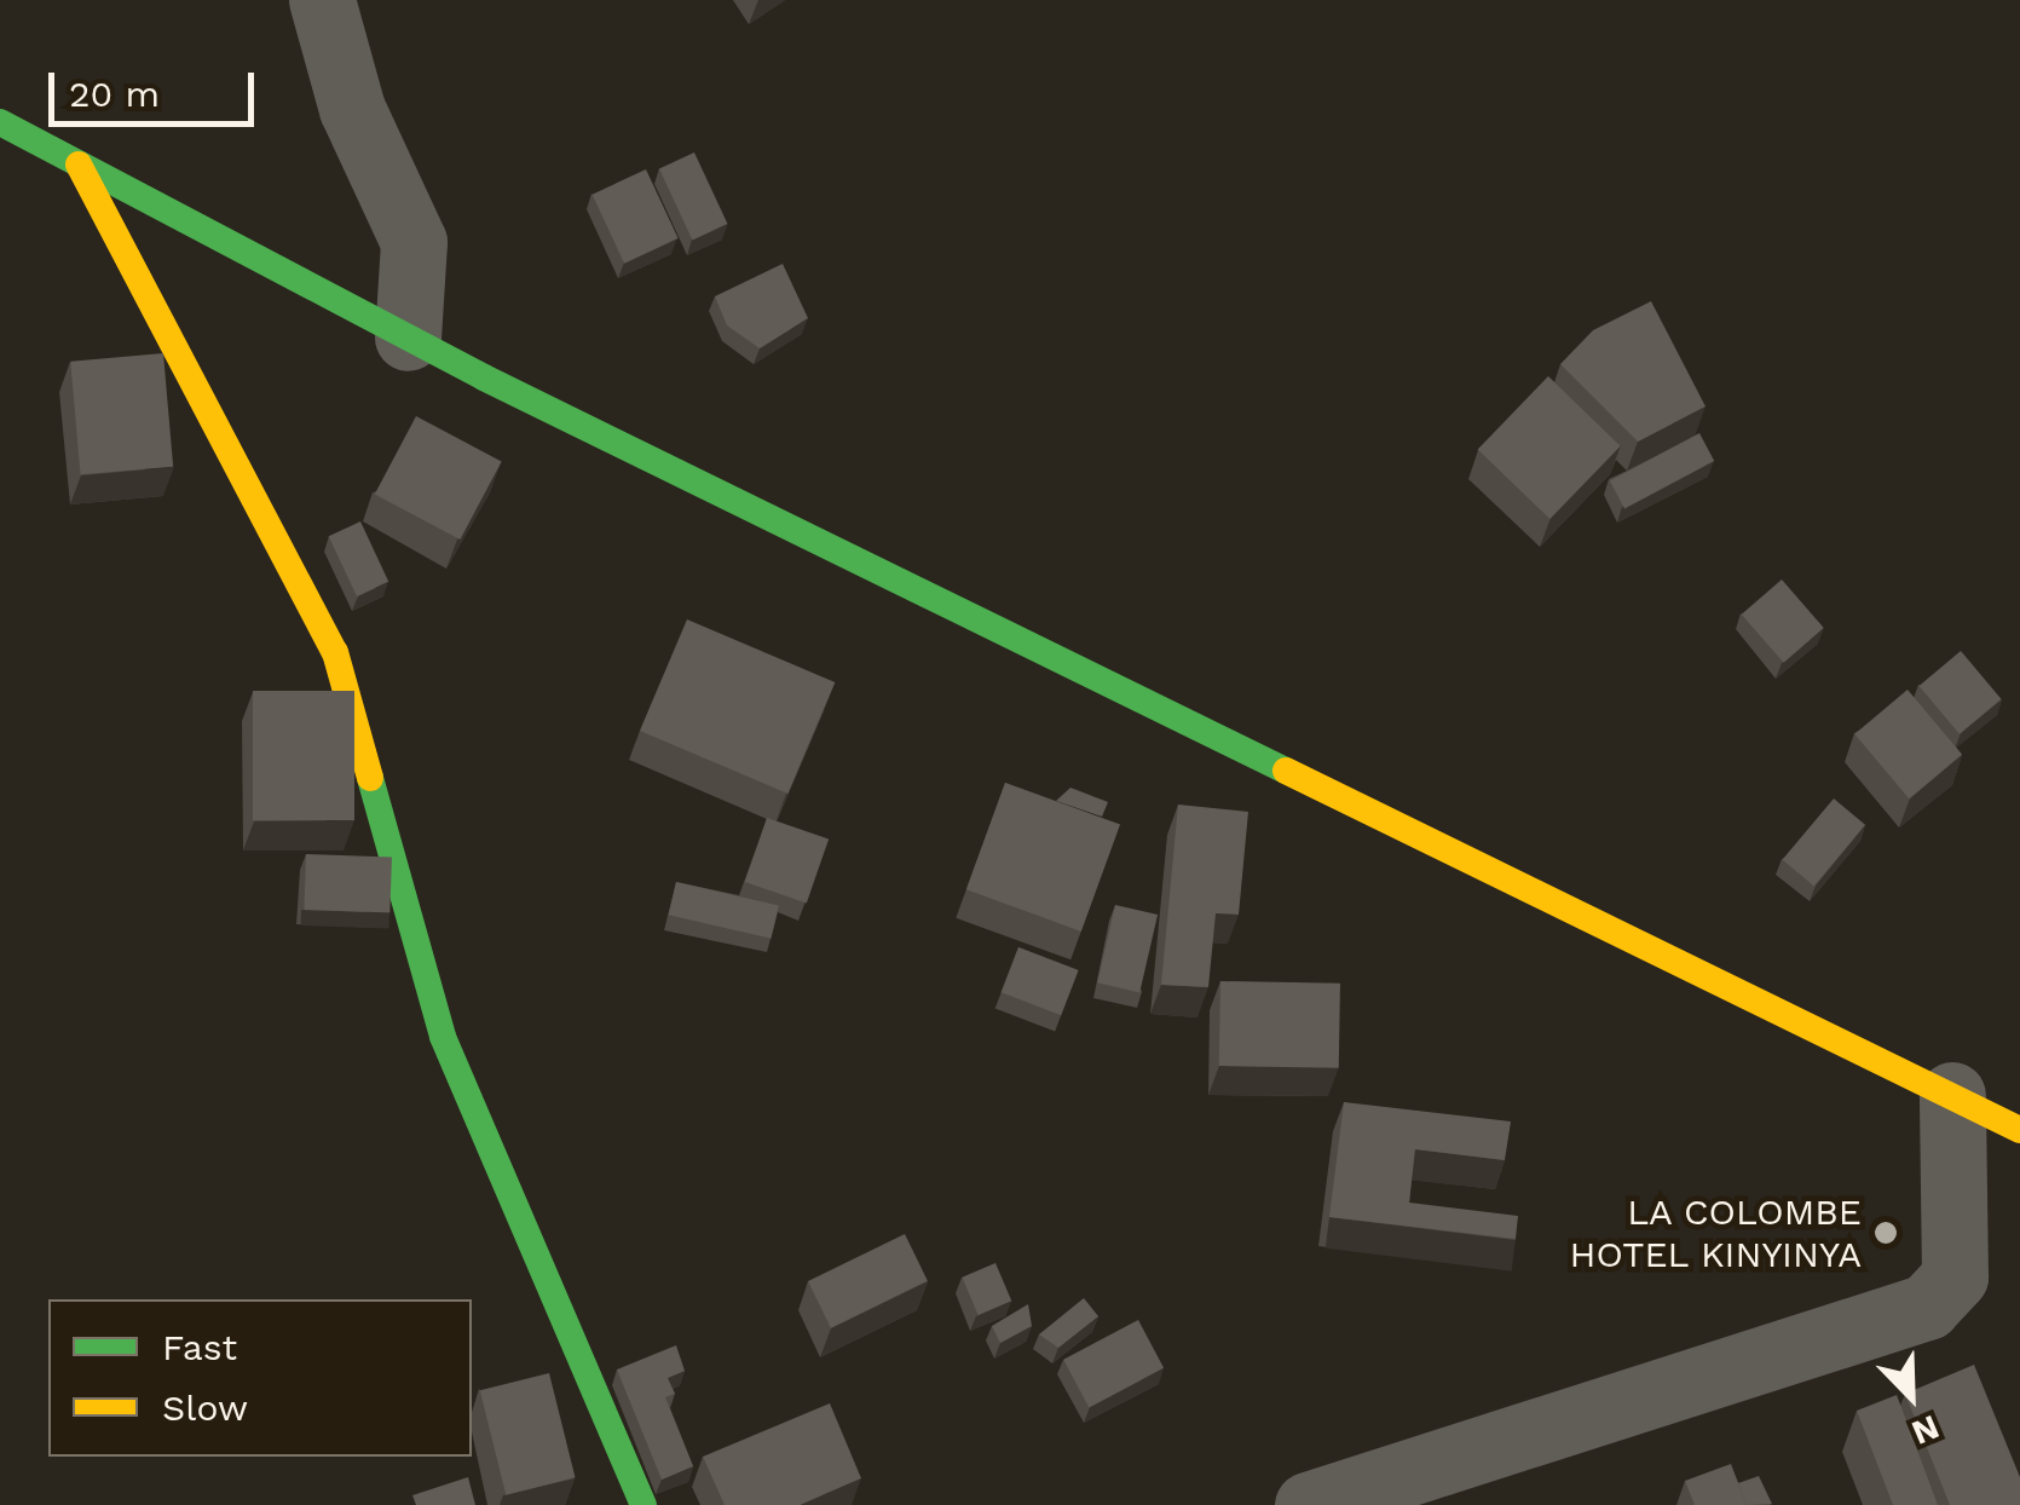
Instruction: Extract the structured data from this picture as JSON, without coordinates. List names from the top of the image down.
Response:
{
  "places": ["LA COLOMBE HOTEL KINYINYA"],
  "legend": ["Fast", "Slow"],
  "scale_bar": "20 m",
  "north": "bottom right"
}
